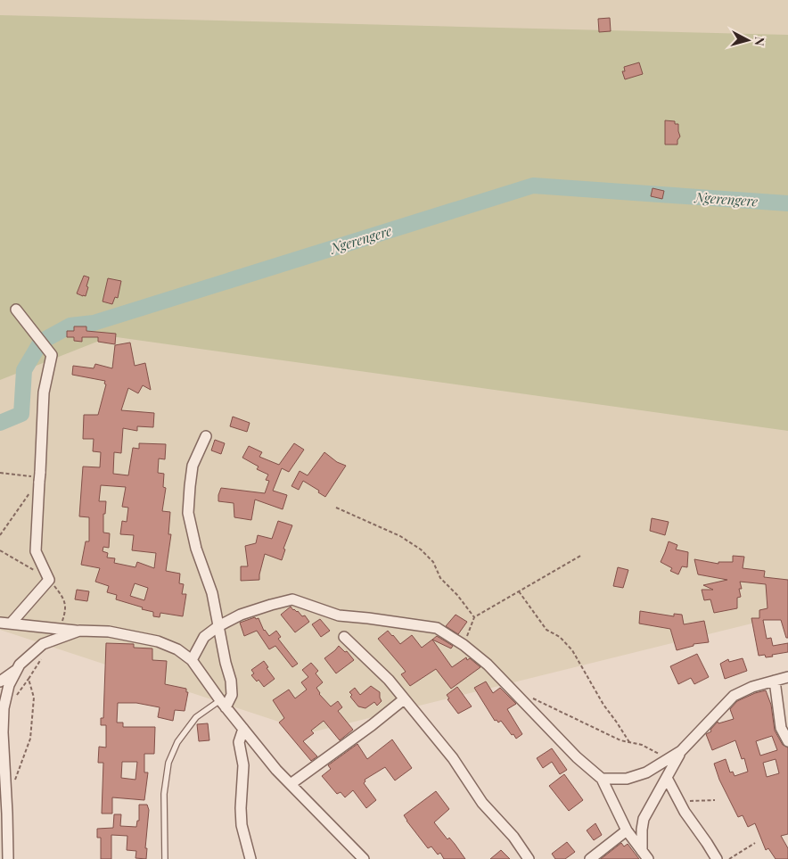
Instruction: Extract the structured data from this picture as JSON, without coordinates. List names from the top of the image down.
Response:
{
  "water": ["Ngerengere"],
  "north": "right"
}
